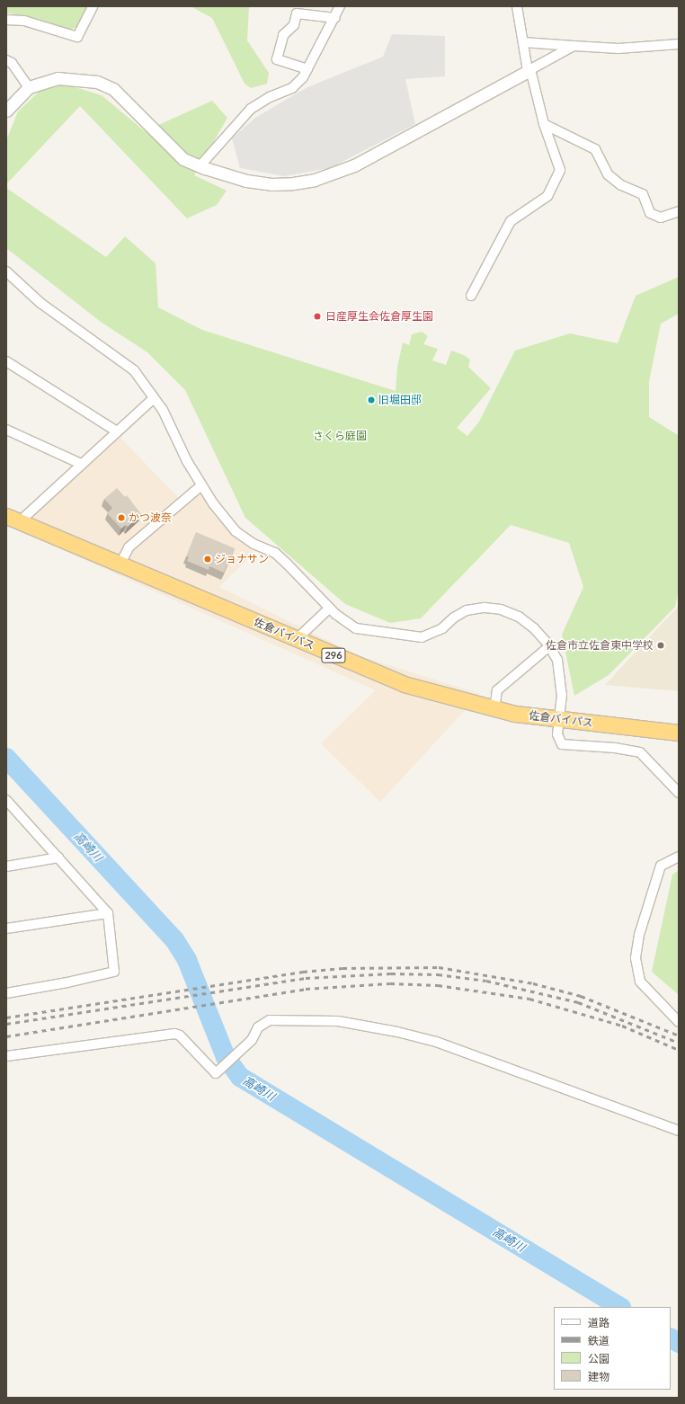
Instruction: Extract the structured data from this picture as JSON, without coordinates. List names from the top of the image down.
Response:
{
  "streets": {
    "highway": ["佐倉バイパス", "296"]
  },
  "water": ["高崎川"],
  "parks": ["さくら庭園"],
  "places": [
    "日産厚生会佐倉厚生園",
    "旧堀田邸",
    "かつ波奈",
    "ジョナサン",
    "佐倉市立佐倉東中学校"
  ],
  "legend": [
    "道路",
    "鉄道",
    "公園",
    "建物"
  ]
}
